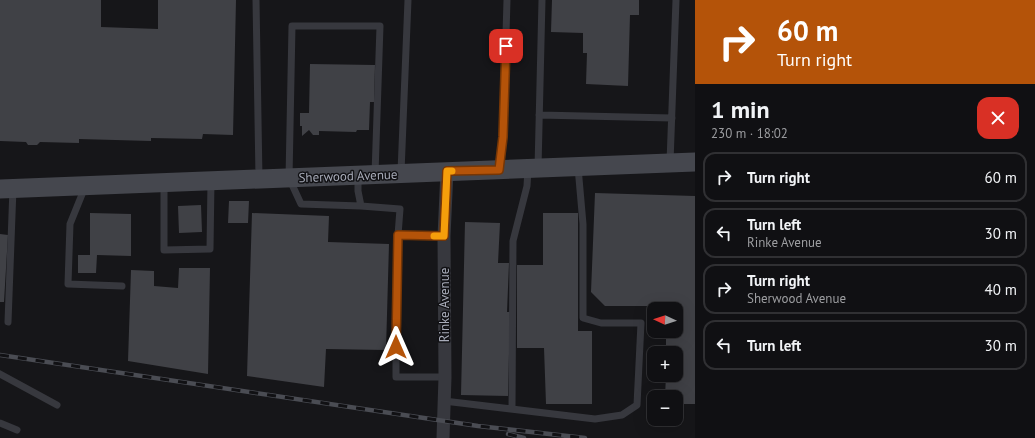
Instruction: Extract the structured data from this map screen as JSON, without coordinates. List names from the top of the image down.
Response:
{
  "streets": {
    "street": ["Sherwood Avenue", "Rinke Avenue"]
  },
  "crossings": [
    ["Sherwood Avenue", "Rinke Avenue"]
  ],
  "north": "left",
  "page": {
    "turn": ["60 m", "Turn right"],
    "heading": ["1 min", "230 m · 18:02"],
    "list": [
      {
        "name": "Turn right",
        "value": "60 m"
      },
      {
        "name": "Turn left",
        "note": "Rinke Avenue",
        "value": "30 m"
      },
      {
        "name": "Turn right",
        "note": "Sherwood Avenue",
        "value": "40 m"
      },
      {
        "name": "Turn left",
        "value": "30 m"
      }
    ],
    "map_buttons": ["+", "−"]
  }
}
